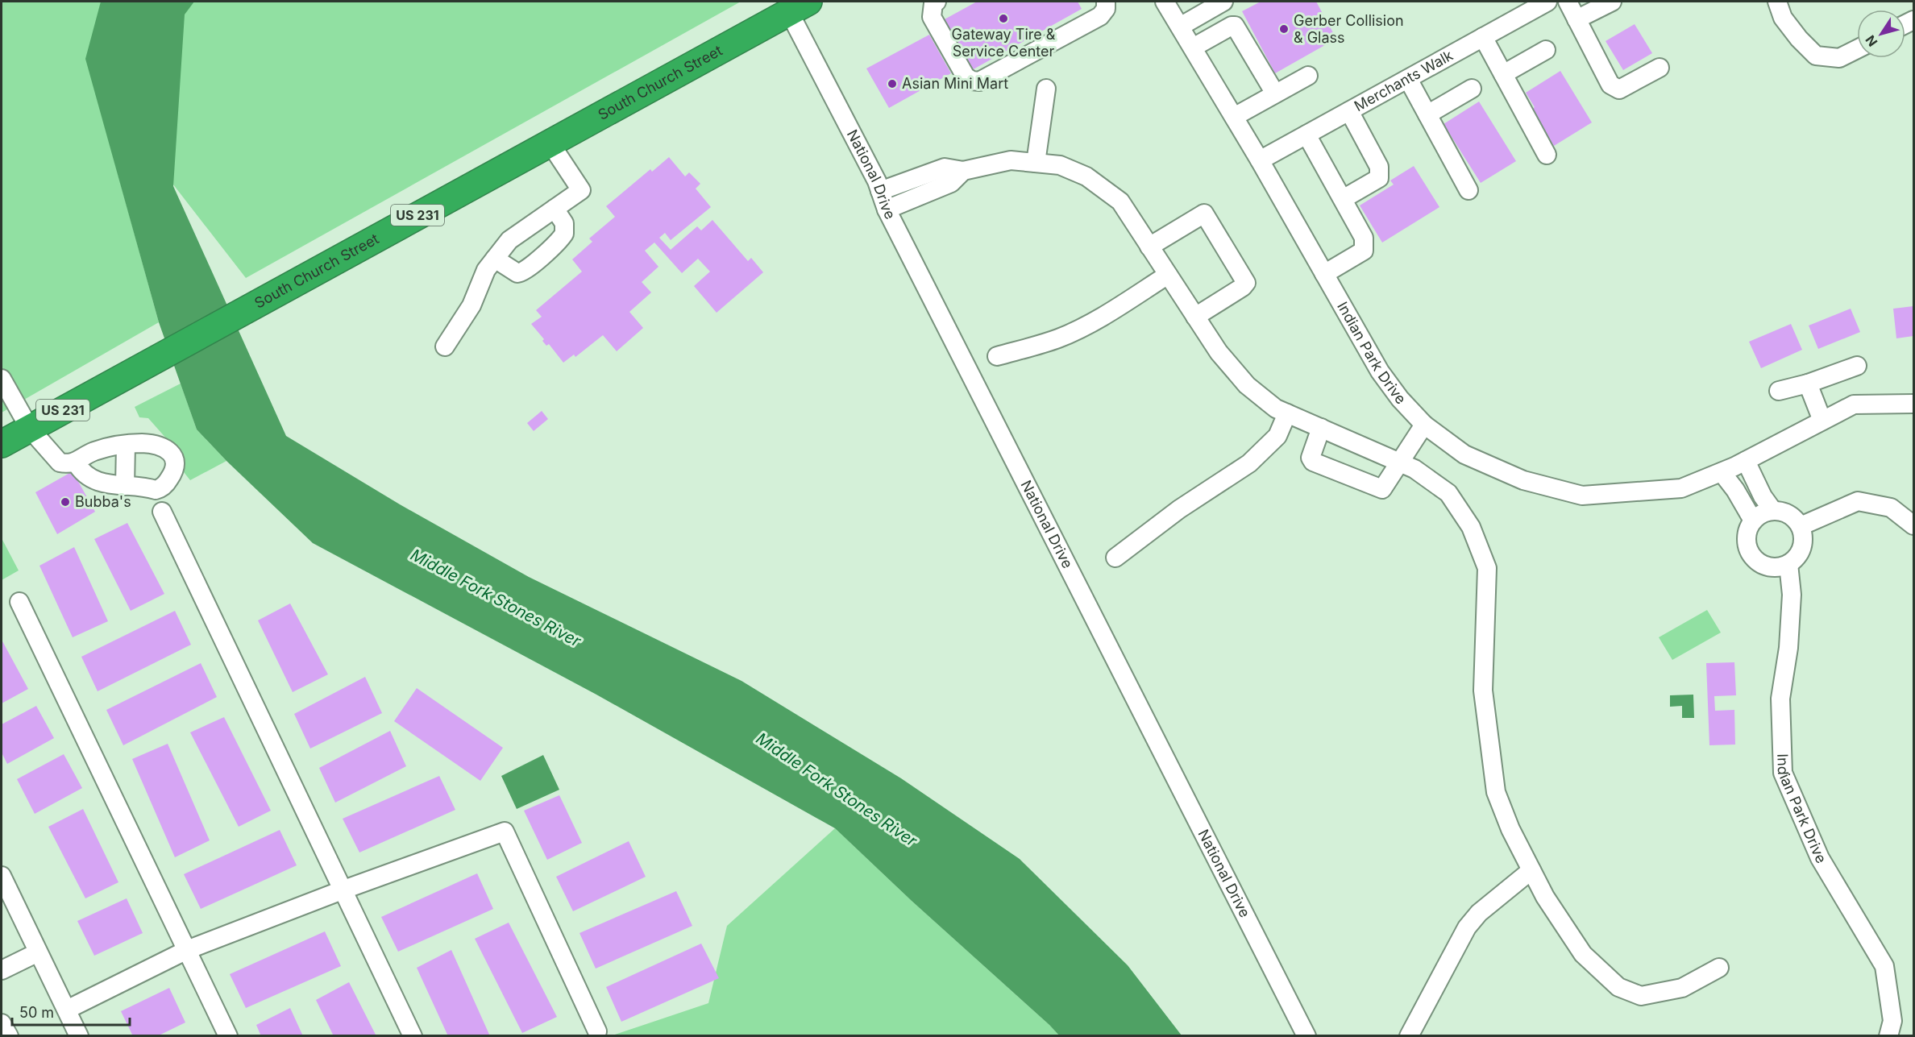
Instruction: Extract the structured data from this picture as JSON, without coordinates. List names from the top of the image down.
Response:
{
  "streets": {
    "highway": ["South Church Street", "US 231"],
    "street": ["Merchants Walk", "National Drive", "Indian Park Drive"]
  },
  "crossings": [
    ["Merchants Walk", "Indian Park Drive"],
    ["South Church Street", "National Drive"]
  ],
  "water": ["Middle Fork Stones River"],
  "places": [
    "Gateway Tire & Service Center",
    "Gerber Collision & Glass",
    "Asian Mini Mart",
    "Bubba's"
  ],
  "scale_bar": "50 m",
  "north": "bottom left"
}
